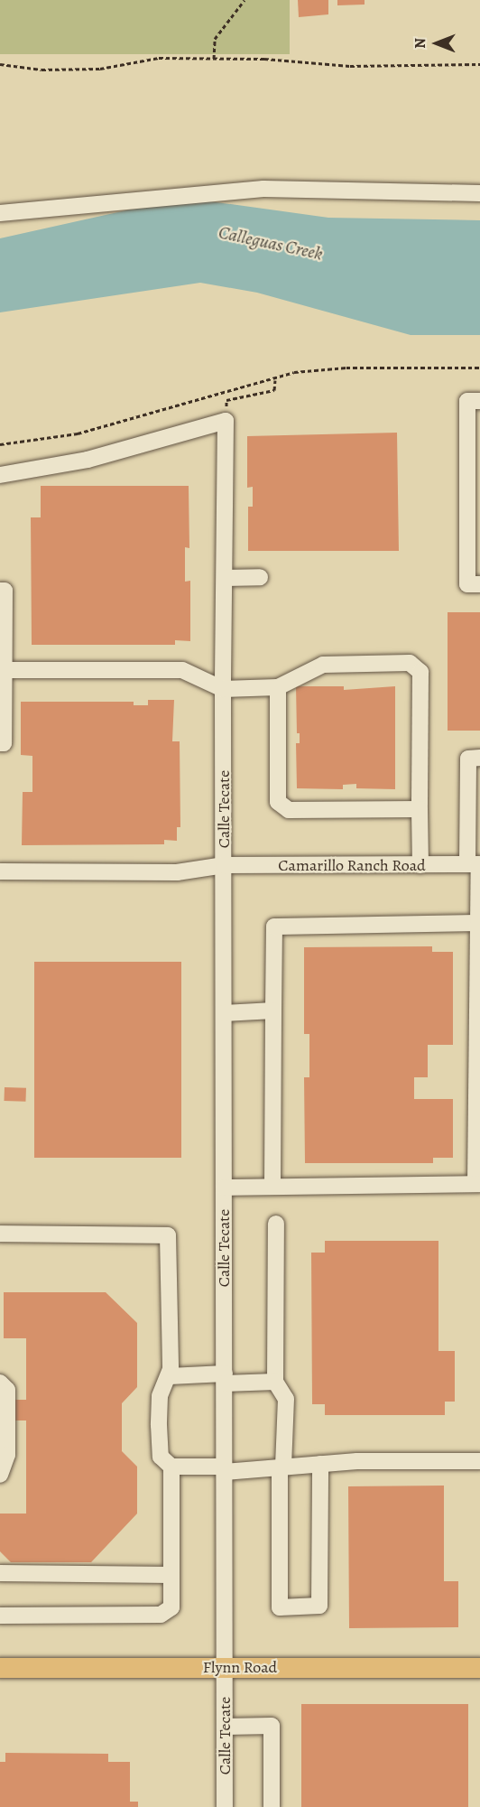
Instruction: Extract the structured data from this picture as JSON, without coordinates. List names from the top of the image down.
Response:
{
  "streets": {
    "main road": ["Flynn Road"],
    "street": ["Calle Tecate", "Camarillo Ranch Road"]
  },
  "crossings": [
    ["Calle Tecate", "Camarillo Ranch Road"],
    ["Calle Tecate", "Flynn Road"]
  ],
  "water": ["Calleguas Creek"],
  "north": "left"
}
